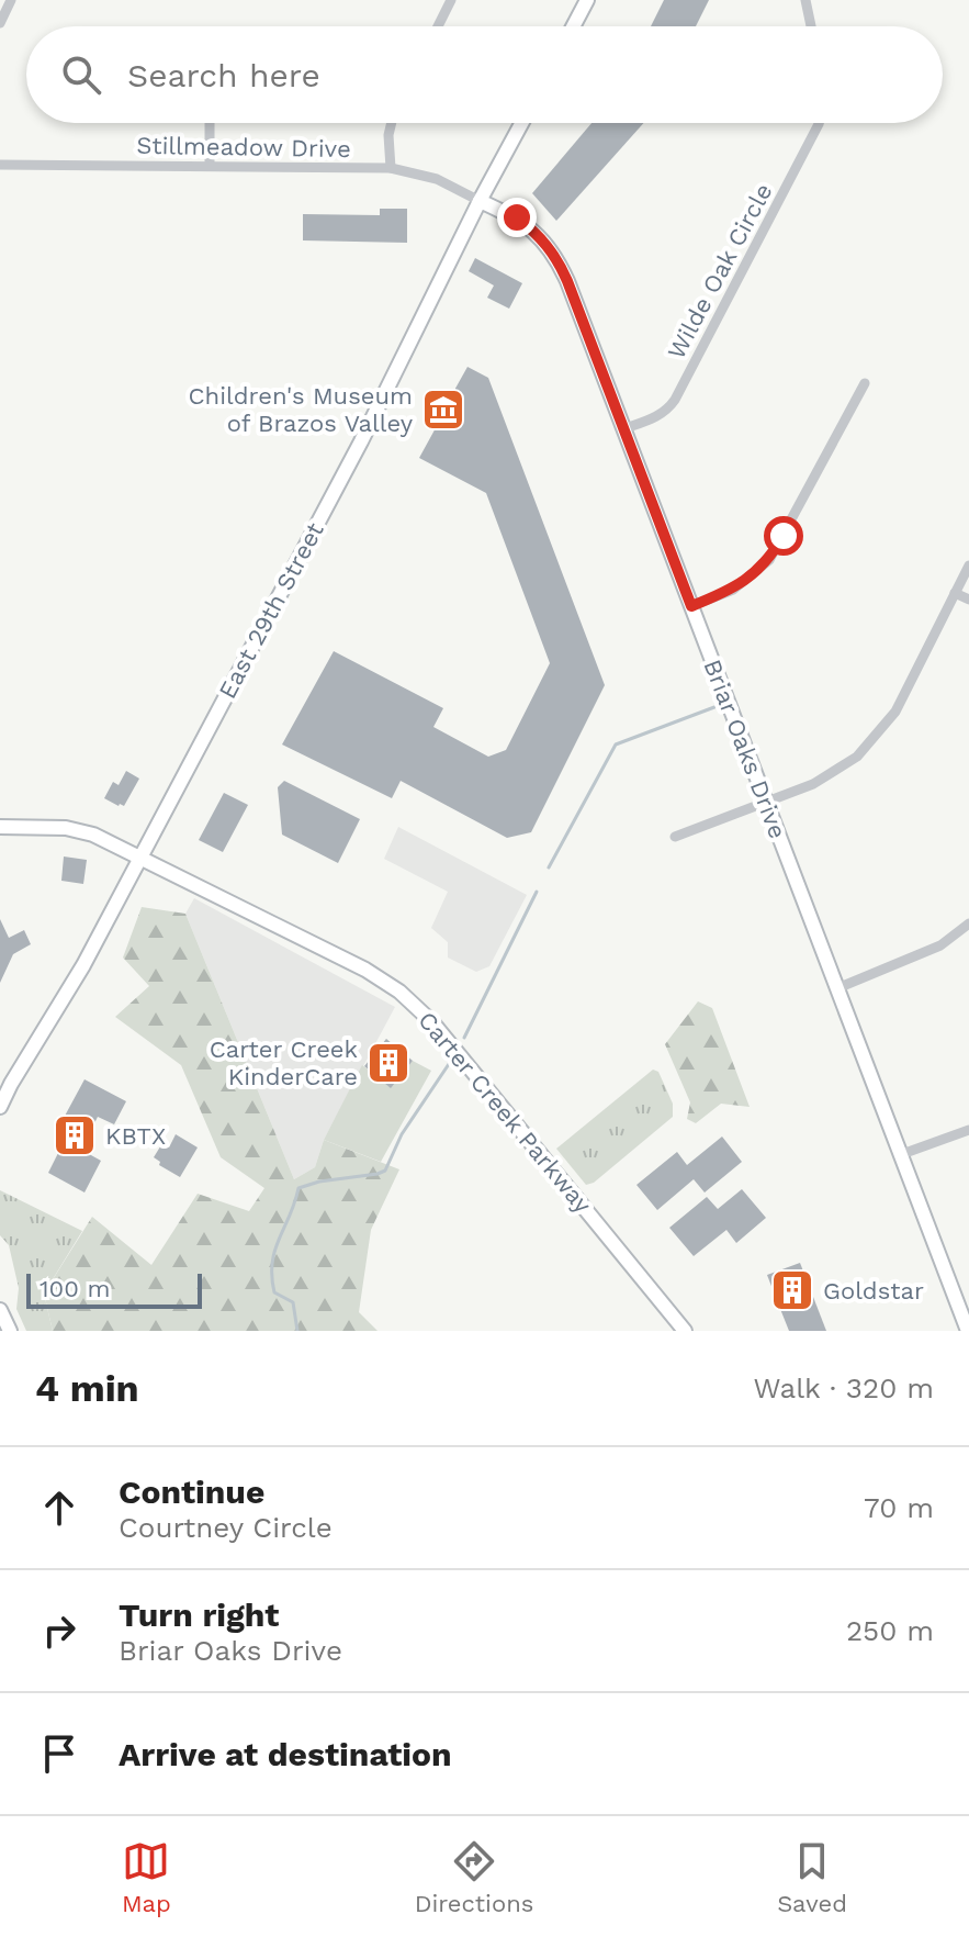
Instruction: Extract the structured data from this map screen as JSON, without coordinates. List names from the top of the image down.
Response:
{
  "streets": {
    "street": [
      "Stillmeadow Drive",
      "Wilde Oak Circle",
      "East 29th Street",
      "Briar Oaks Drive",
      "Carter Creek Parkway"
    ]
  },
  "crossings": [
    ["Stillmeadow Drive", "East 29th Street"],
    ["Stillmeadow Drive", "Briar Oaks Drive"],
    ["Wilde Oak Circle", "Briar Oaks Drive"],
    ["East 29th Street", "Briar Oaks Drive"],
    ["East 29th Street", "Carter Creek Parkway"]
  ],
  "places": {
    "museum": ["Children's Museum of Brazos Valley"],
    "building": ["Carter Creek KinderCare", "KBTX", "Goldstar"]
  },
  "scale_bar": "100 m",
  "page": {
    "search": "Search here",
    "scale": "100 m",
    "heading": ["4 min", "Walk · 320 m"],
    "list": [
      ["Continue", "Courtney Circle", "70 m"],
      ["Turn right", "Briar Oaks Drive", "250 m"],
      "Arrive at destination"
    ],
    "nav": ["Map", "Directions", "Saved"]
  }
}
